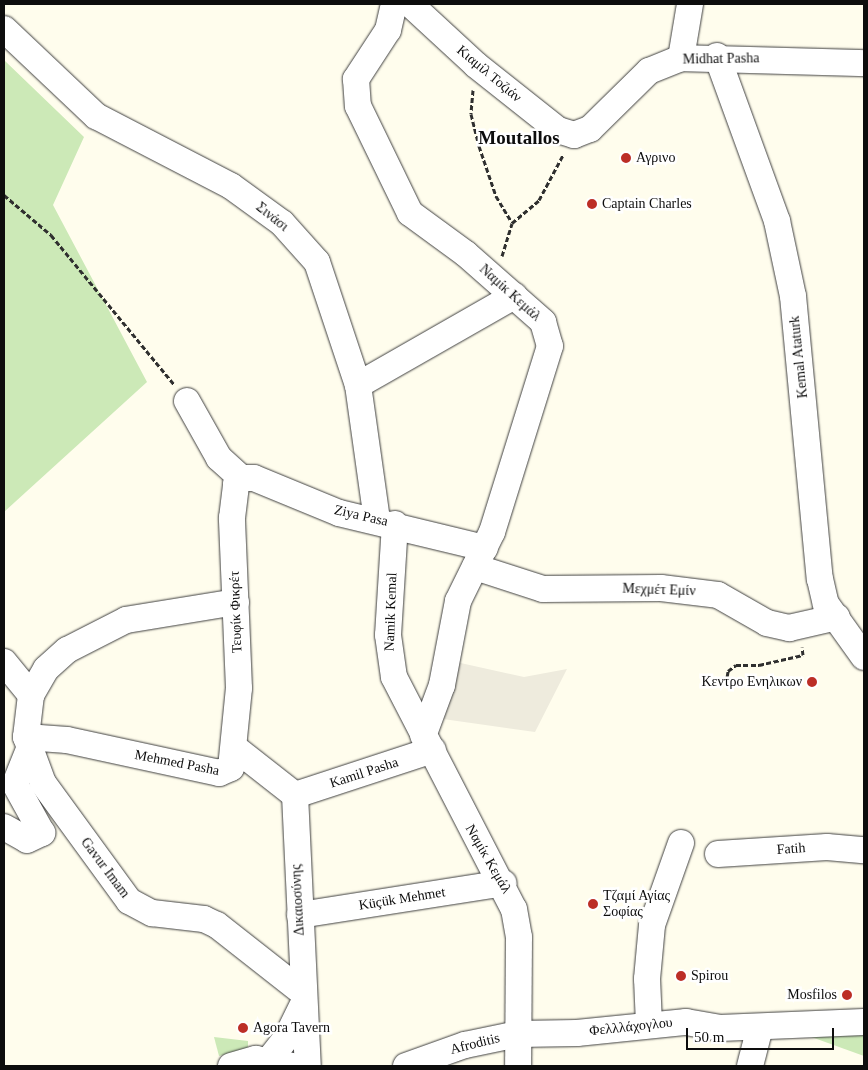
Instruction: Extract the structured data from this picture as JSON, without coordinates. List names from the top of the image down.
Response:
{
  "streets": {
    "street": [
      "Midhat Pasha",
      "Κιαμίλ Τοζιάν",
      "Σινάσι",
      "Ναμίκ Κεμάλ",
      "Kemal Ataturk",
      "Ziya Pasa",
      "Μεχμέτ Εμίν",
      "Τευφίκ Φικρέτ",
      "Namik Kemal",
      "Mehmed Pasha",
      "Kamil Pasha",
      "Fatih",
      "Gavur Imam",
      "Küçük Mehmet",
      "Δικαιοσύνης",
      "Φελλλάχογλου",
      "Afroditis"
    ]
  },
  "crossings": [
    ["Midhat Pasha", "Κιαμίλ Τοζιάν"],
    ["Midhat Pasha", "Kemal Ataturk"],
    ["Σινάσι", "Ziya Pasa"],
    ["Σινάσι", "Namik Kemal"],
    ["Ναμίκ Κεμάλ", "Ziya Pasa"],
    ["Ναμίκ Κεμάλ", "Μεχμέτ Εμίν"],
    ["Ναμίκ Κεμάλ", "Namik Kemal"],
    ["Ναμίκ Κεμάλ", "Kamil Pasha"],
    ["Ναμίκ Κεμάλ", "Küçük Mehmet"],
    ["Ναμίκ Κεμάλ", "Φελλλάχογλου"],
    ["Ναμίκ Κεμάλ", "Afroditis"],
    ["Kemal Ataturk", "Μεχμέτ Εμίν"],
    ["Ziya Pasa", "Μεχμέτ Εμίν"],
    ["Ziya Pasa", "Τευφίκ Φικρέτ"],
    ["Ziya Pasa", "Namik Kemal"],
    ["Τευφίκ Φικρέτ", "Mehmed Pasha"],
    ["Namik Kemal", "Kamil Pasha"],
    ["Mehmed Pasha", "Kamil Pasha"],
    ["Mehmed Pasha", "Gavur Imam"],
    ["Mehmed Pasha", "Δικαιοσύνης"],
    ["Kamil Pasha", "Δικαιοσύνης"],
    ["Gavur Imam", "Δικαιοσύνης"],
    ["Küçük Mehmet", "Δικαιοσύνης"],
    ["Φελλλάχογλου", "Afroditis"]
  ],
  "districts": ["Moutallos"],
  "places": [
    "Αγρινο",
    "Captain Charles",
    "Κεντρο Ενηλικων",
    "Τζαμί Αγίας Σοφίας",
    "Spirou",
    "Mosfilos",
    "Agora Tavern"
  ],
  "scale_bar": "50 m"
}
